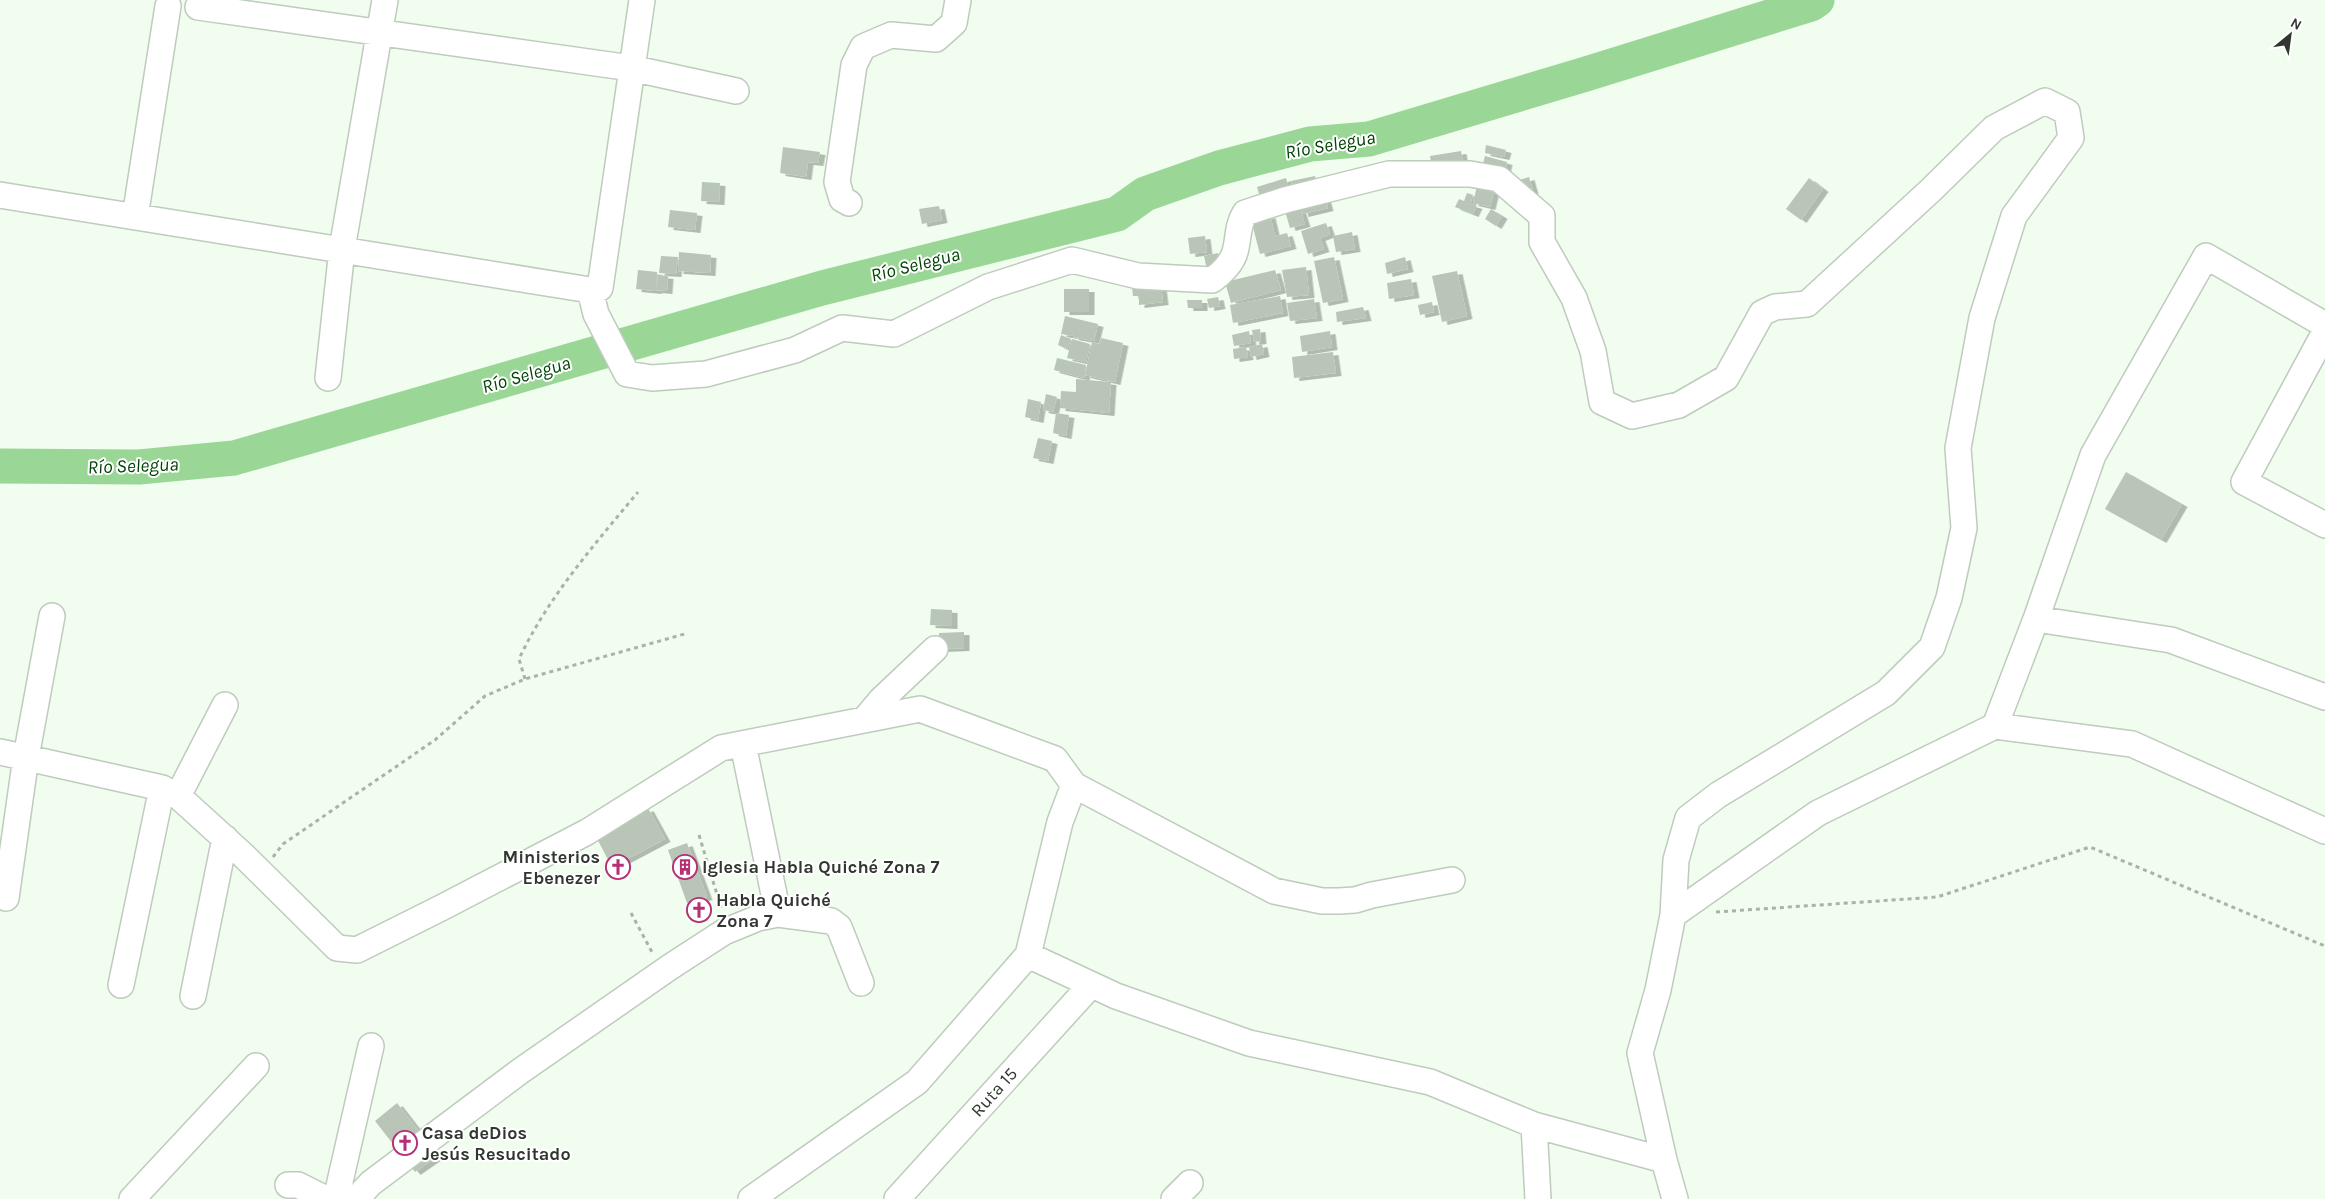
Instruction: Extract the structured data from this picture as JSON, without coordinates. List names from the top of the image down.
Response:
{
  "streets": {
    "street": ["Ruta 15"]
  },
  "water": ["Río Selegua"],
  "places": {
    "church": ["Ministerios Ebenezer", "Habla Quiché Zona 7", "Casa deDios Jesús Resucitado"],
    "building": ["Iglesia Habla Quiché Zona 7"]
  },
  "north": "top right"
}
